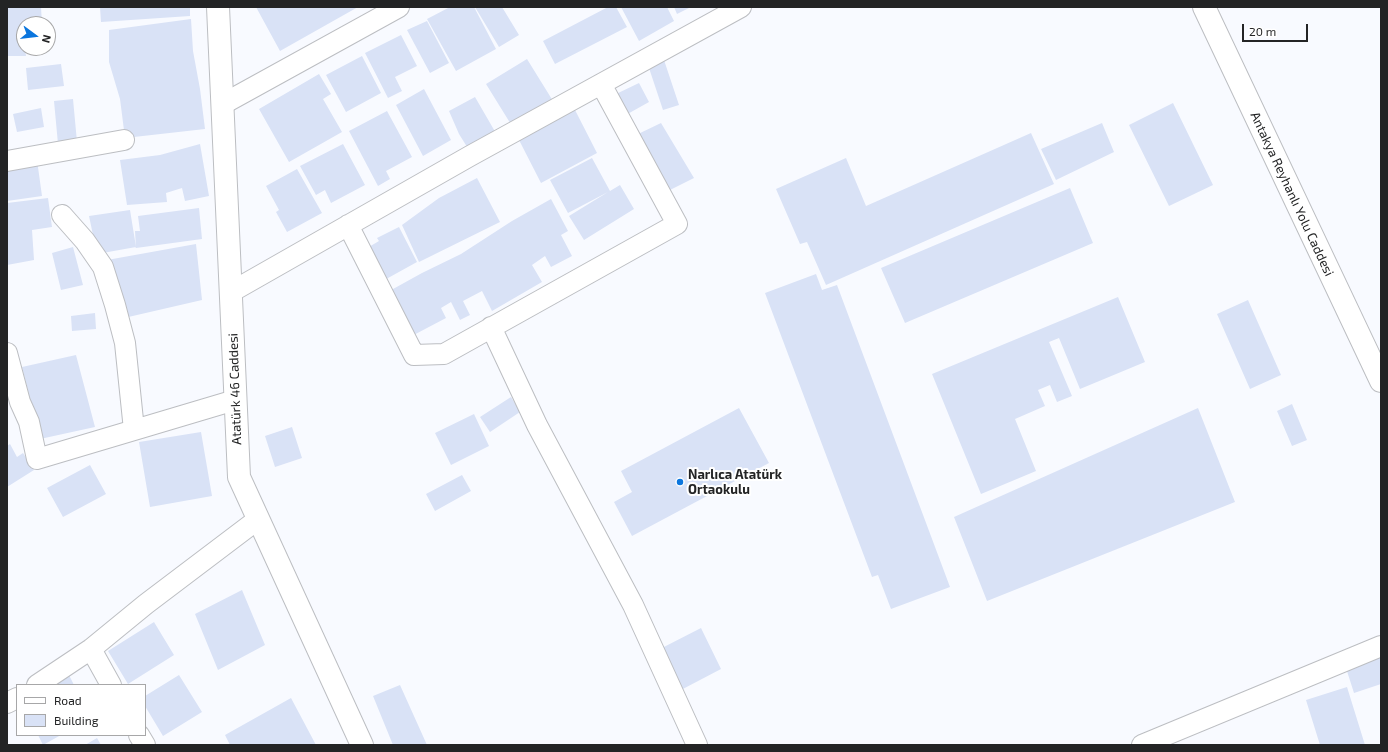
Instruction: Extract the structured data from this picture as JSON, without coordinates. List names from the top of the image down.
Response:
{
  "streets": {
    "street": ["Antakya Reyhanlı Yolu Caddesi", "Atatürk 46 Caddesi"]
  },
  "places": ["Narlıca Atatürk Ortaokulu"],
  "legend": ["Road", "Building"],
  "scale_bar": "20 m",
  "north": "right"
}
